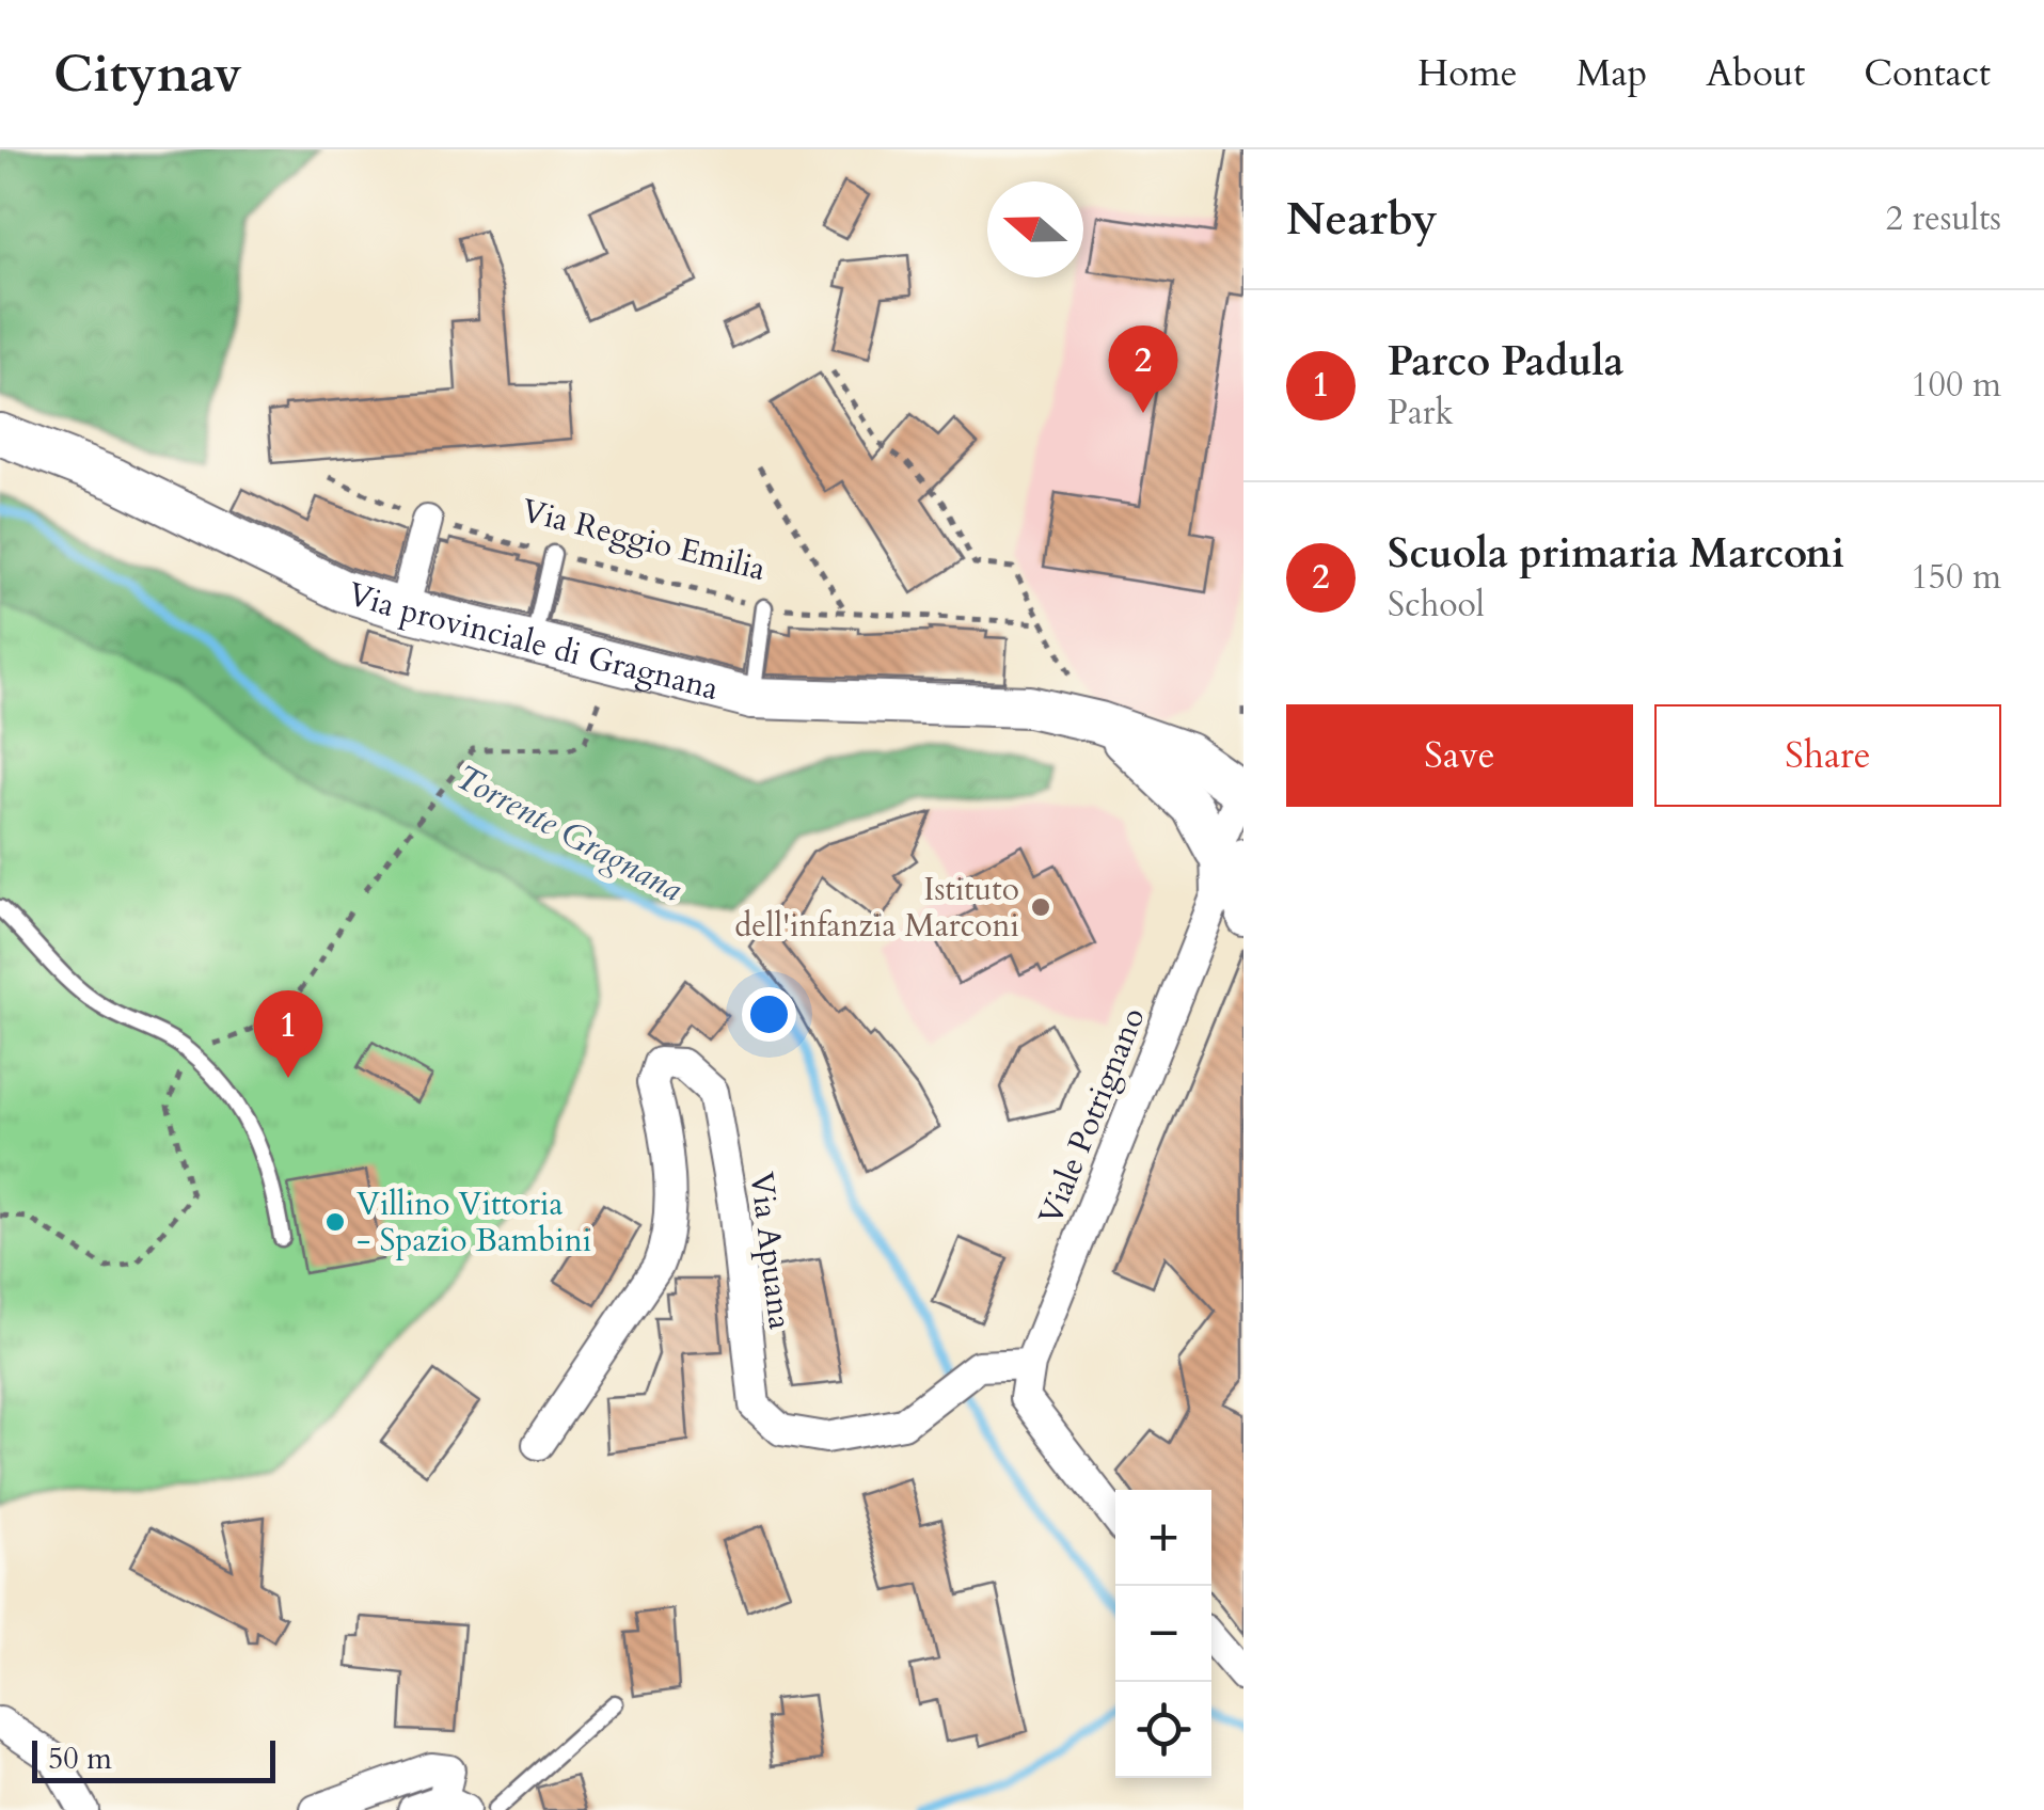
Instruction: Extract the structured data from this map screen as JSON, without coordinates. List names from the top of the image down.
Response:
{
  "streets": {
    "main road": ["Via provinciale di Gragnana"],
    "street": ["Viale Potrignano", "Via Apuana"],
    "path": ["Via Reggio Emilia"]
  },
  "crossings": [
    ["Via provinciale di Gragnana", "Viale Potrignano"],
    ["Viale Potrignano", "Via Apuana"]
  ],
  "water": ["Torrente Gragnana"],
  "places": ["Istituto dell'infanzia Marconi", "Villino Vittoria - Spazio Bambini"],
  "scale_bar": "50 m",
  "north": "left",
  "page": {
    "header": "Citynav",
    "nav": [
      "Home",
      "Map",
      "About",
      "Contact"
    ],
    "heading": ["Nearby", "2 results"],
    "list": [
      {
        "mark": "1",
        "name": "Parco Padula",
        "note": "Park",
        "value": "100 m"
      },
      {
        "mark": "2",
        "name": "Scuola primaria Marconi",
        "note": "School",
        "value": "150 m"
      }
    ],
    "pins": ["2", "1"],
    "buttons": ["Save", "Share"],
    "map_buttons": ["+", "−"],
    "scale": "50 m"
  }
}
